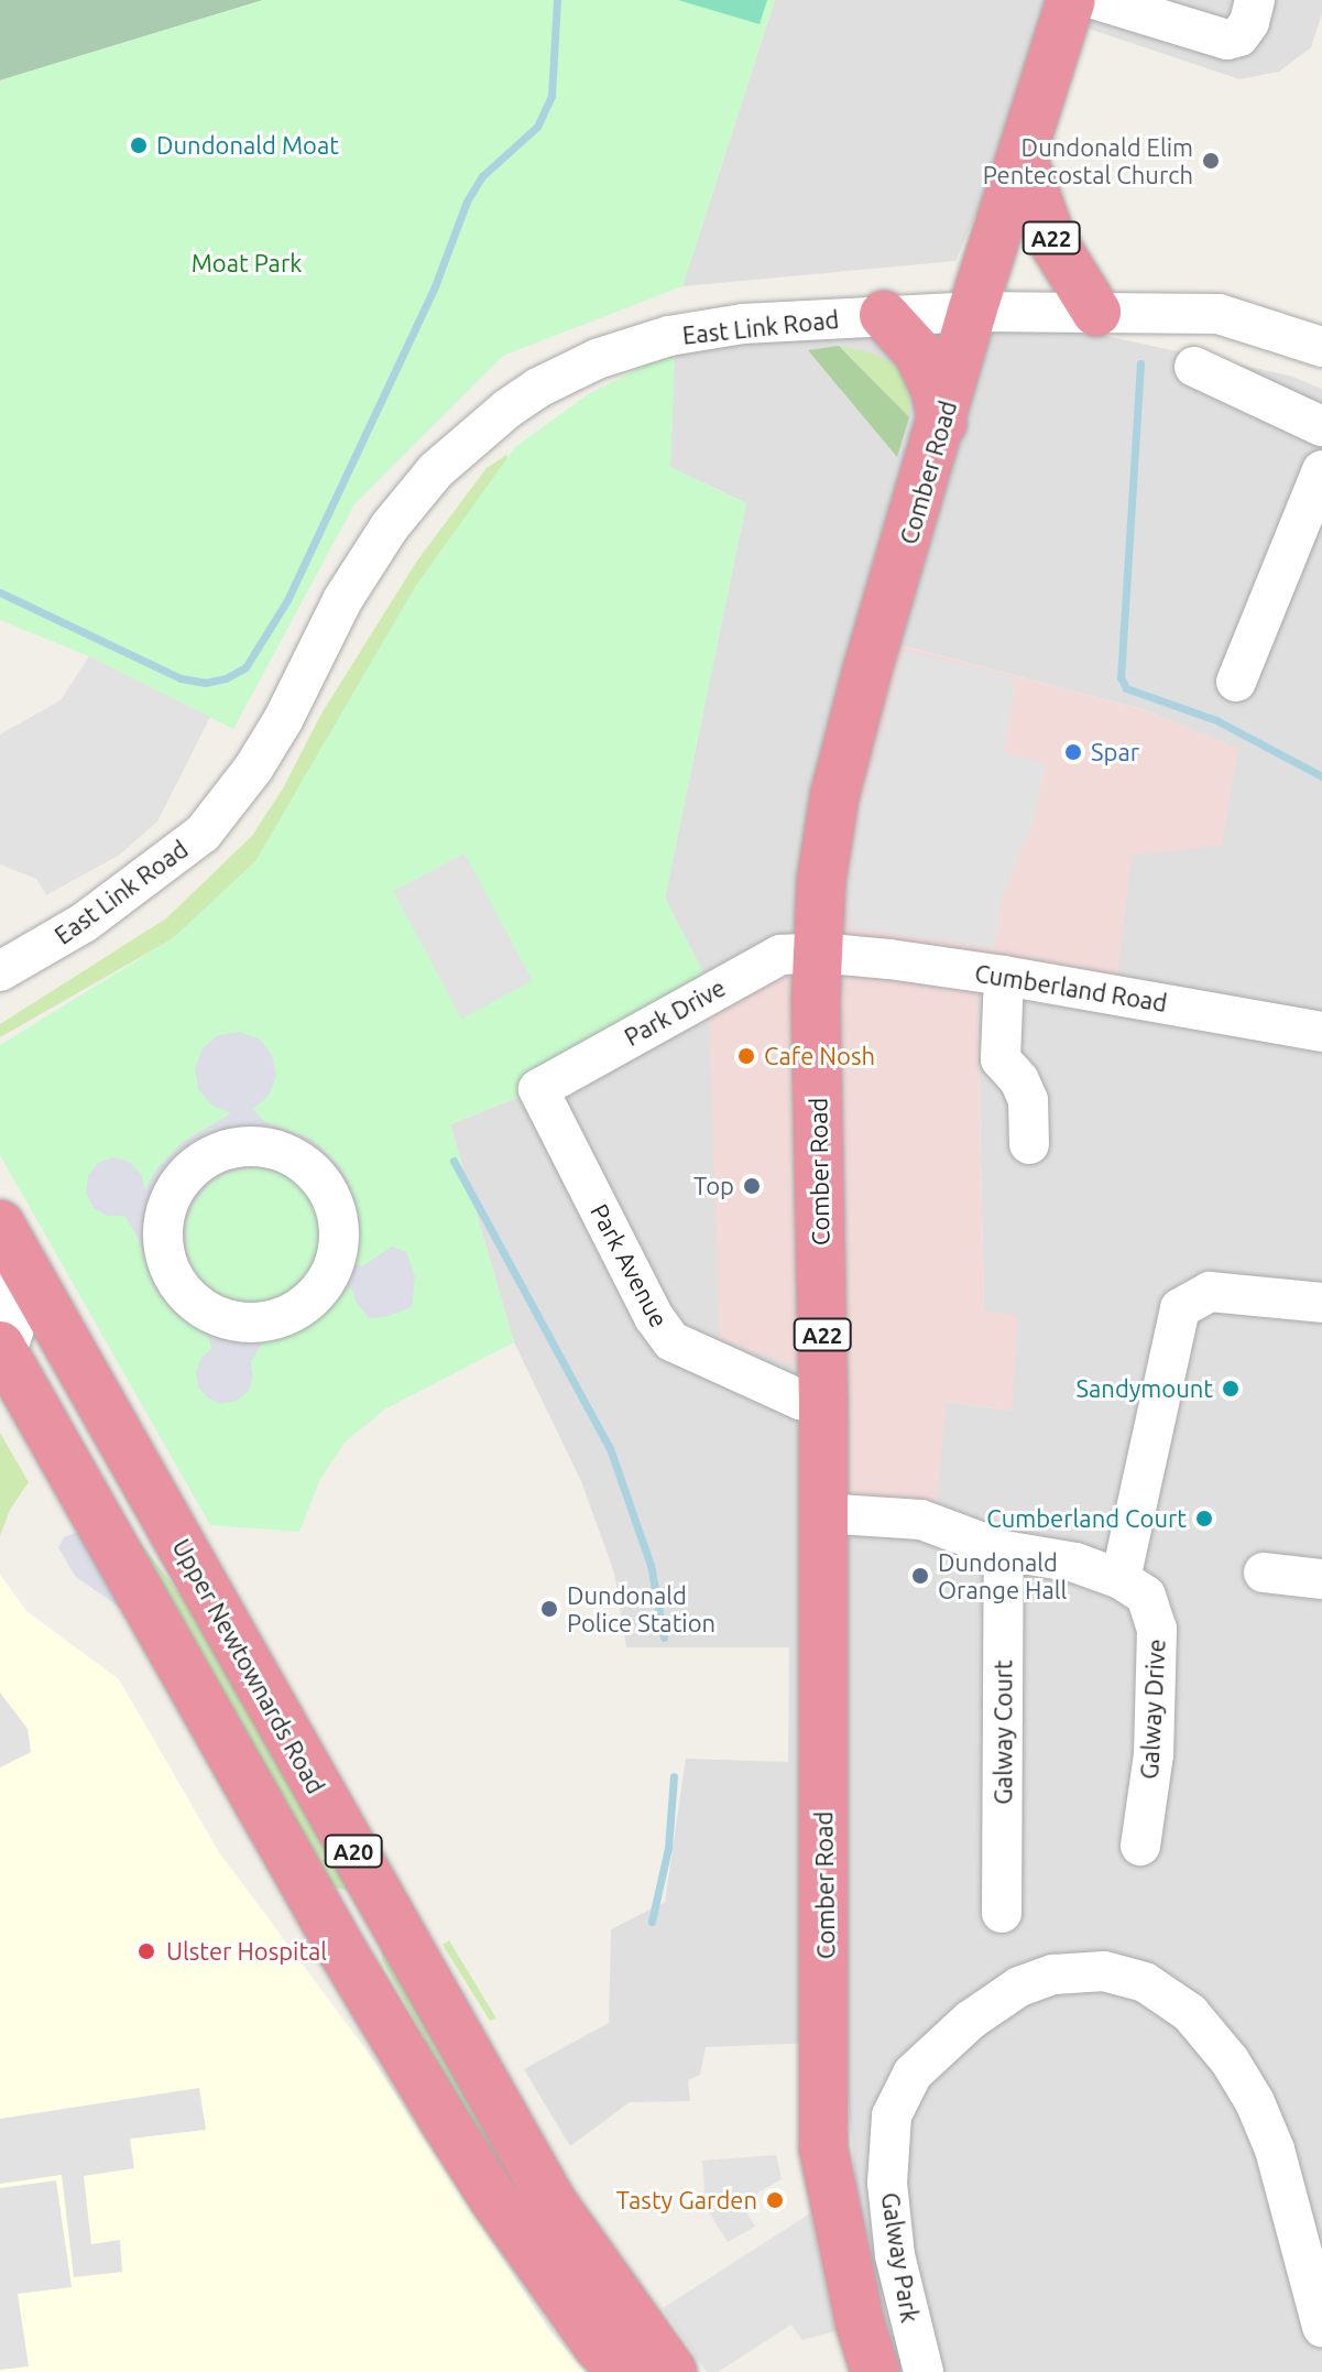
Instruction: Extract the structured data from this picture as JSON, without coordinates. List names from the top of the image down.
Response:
{
  "streets": {
    "highway": [
      "A22",
      "Comber Road",
      "Upper Newtownards Road",
      "A20"
    ],
    "street": [
      "East Link Road",
      "Cumberland Road",
      "Park Drive",
      "Park Avenue",
      "Galway Drive",
      "Galway Court",
      "Galway Park"
    ]
  },
  "crossings": [
    ["A22", "East Link Road"],
    ["A22", "Comber Road"],
    ["East Link Road", "Comber Road"],
    ["Comber Road", "Cumberland Road"],
    ["Comber Road", "Park Drive"],
    ["Comber Road", "Park Avenue"],
    ["Comber Road", "Galway Drive"],
    ["Cumberland Road", "Park Drive"],
    ["Park Drive", "Park Avenue"],
    ["Galway Drive", "Galway Court"]
  ],
  "parks": ["Moat Park"],
  "places": [
    "Dundonald Moat",
    "Dundonald Elim Pentecostal Church",
    "Spar",
    "Cafe Nosh",
    "Top",
    "Sandymount",
    "Cumberland Court",
    "Dundonald Orange Hall",
    "Dundonald Police Station",
    "Ulster Hospital",
    "Tasty Garden"
  ]
}
